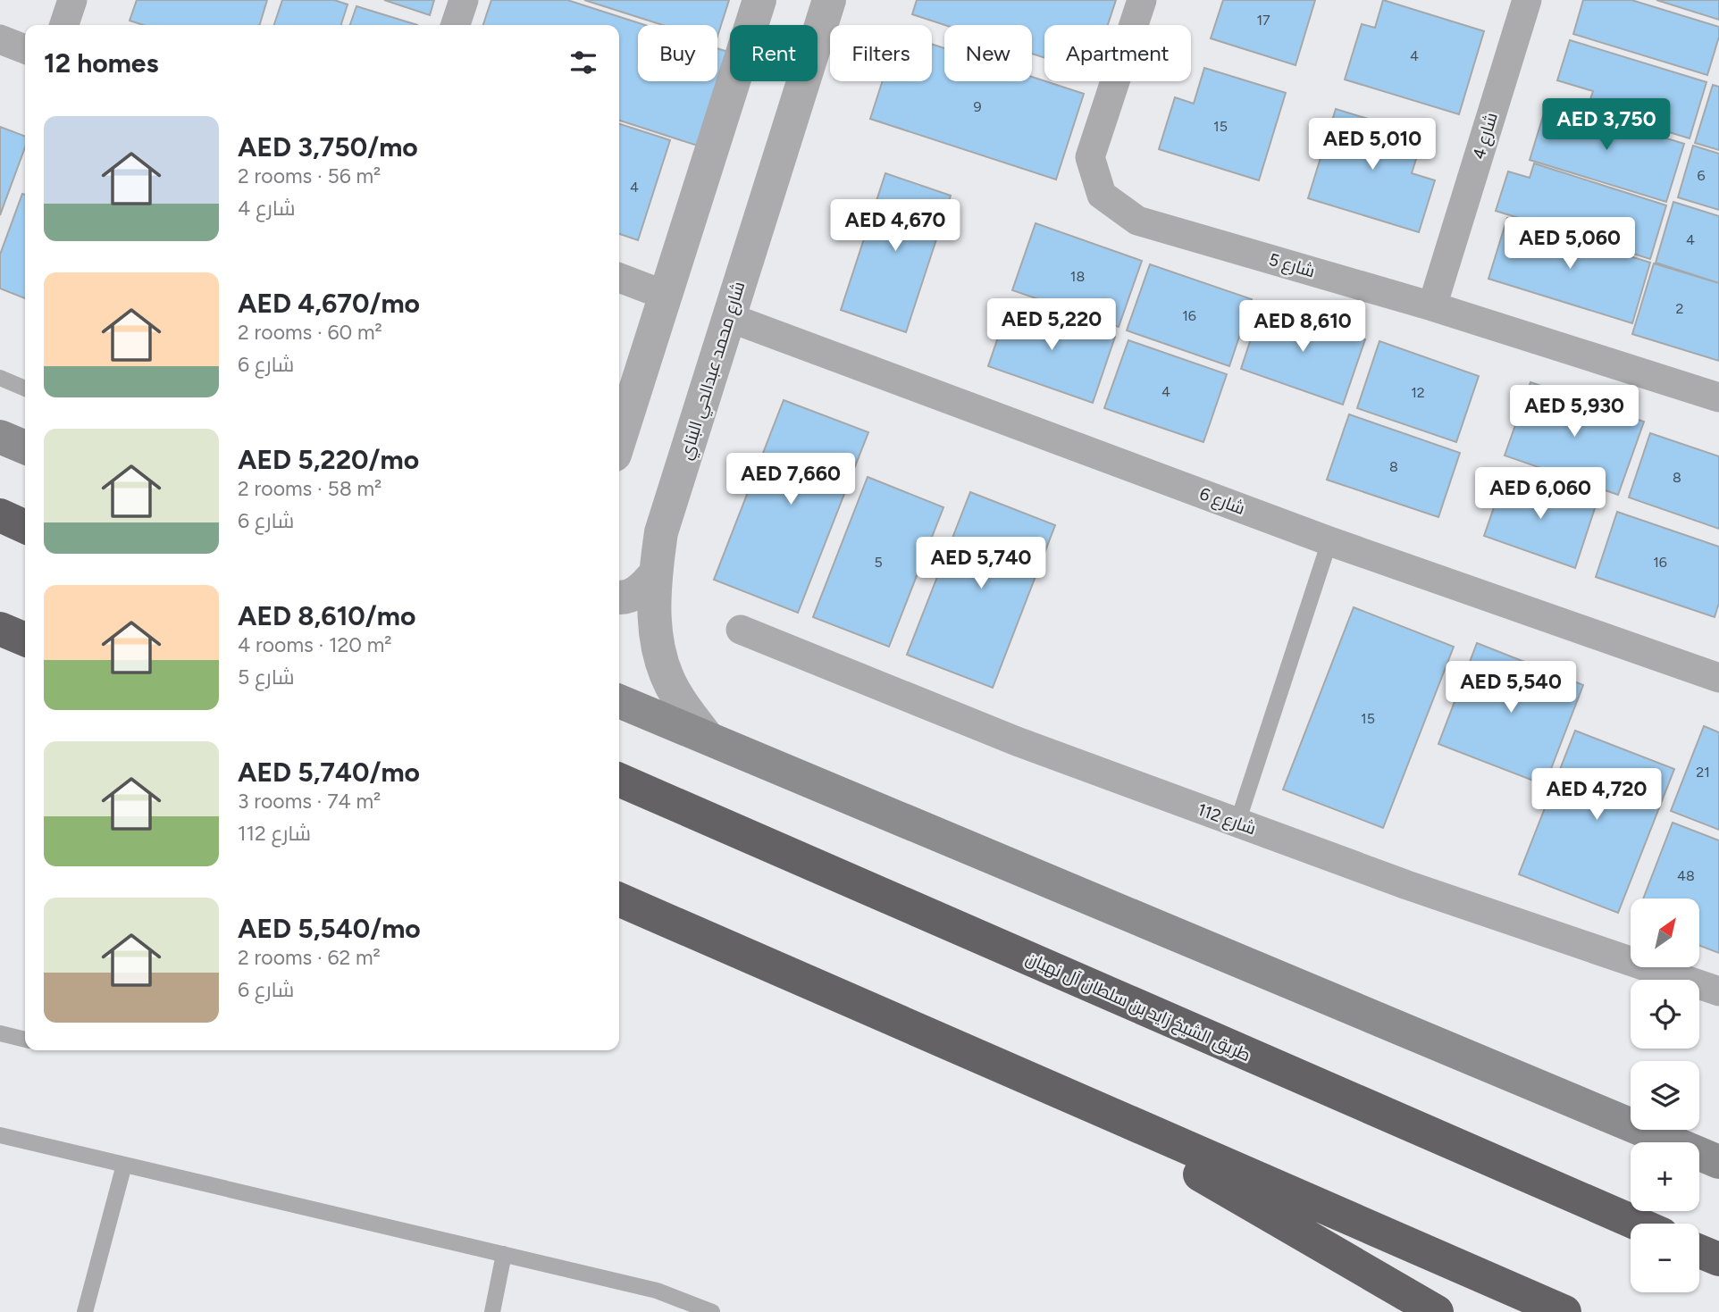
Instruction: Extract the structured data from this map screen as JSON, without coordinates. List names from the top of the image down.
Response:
{
  "streets": {
    "highway": ["طريق الشيخ زايد بن سلطان آل نهيان"],
    "street": [
      "شارع 4",
      "شارع 5",
      "شارع محمد عبدالحي البناي",
      "شارع 6",
      "شارع 112"
    ]
  },
  "crossings": [
    ["شارع 4", "شارع 5"],
    ["شارع محمد عبدالحي البناي", "شارع 6"]
  ],
  "house_numbers": [
    "17",
    "4",
    "9",
    "15",
    "6",
    "4",
    "4",
    "18",
    "2",
    "16",
    "4",
    "12",
    "8",
    "8",
    "5",
    "16",
    "15",
    "21",
    "48"
  ],
  "north": "top right",
  "page": {
    "chip": [
      "Buy",
      "Rent",
      "Filters",
      "New",
      "Apartment"
    ],
    "heading": "12 homes",
    "price": [
      "AED 3,750",
      "AED 5,010",
      "AED 4,670",
      "AED 5,060",
      "AED 5,220",
      "AED 8,610",
      "AED 5,930",
      "AED 7,660",
      "AED 6,060",
      "AED 5,740",
      "AED 5,540",
      "AED 4,720"
    ],
    "list": [
      {
        "name": "AED 3,750/mo",
        "note": "2 rooms · 56 m² · شارع 4"
      },
      {
        "name": "AED 4,670/mo",
        "note": "2 rooms · 60 m² · شارع 6"
      },
      {
        "name": "AED 5,220/mo",
        "note": "2 rooms · 58 m² · شارع 6"
      },
      {
        "name": "AED 8,610/mo",
        "note": "4 rooms · 120 m² · شارع 5"
      },
      {
        "name": "AED 5,740/mo",
        "note": "3 rooms · 74 m² · شارع 112"
      },
      {
        "name": "AED 5,540/mo",
        "note": "2 rooms · 62 m² · شارع 6"
      }
    ],
    "map_buttons": ["+", "−"]
  }
}
